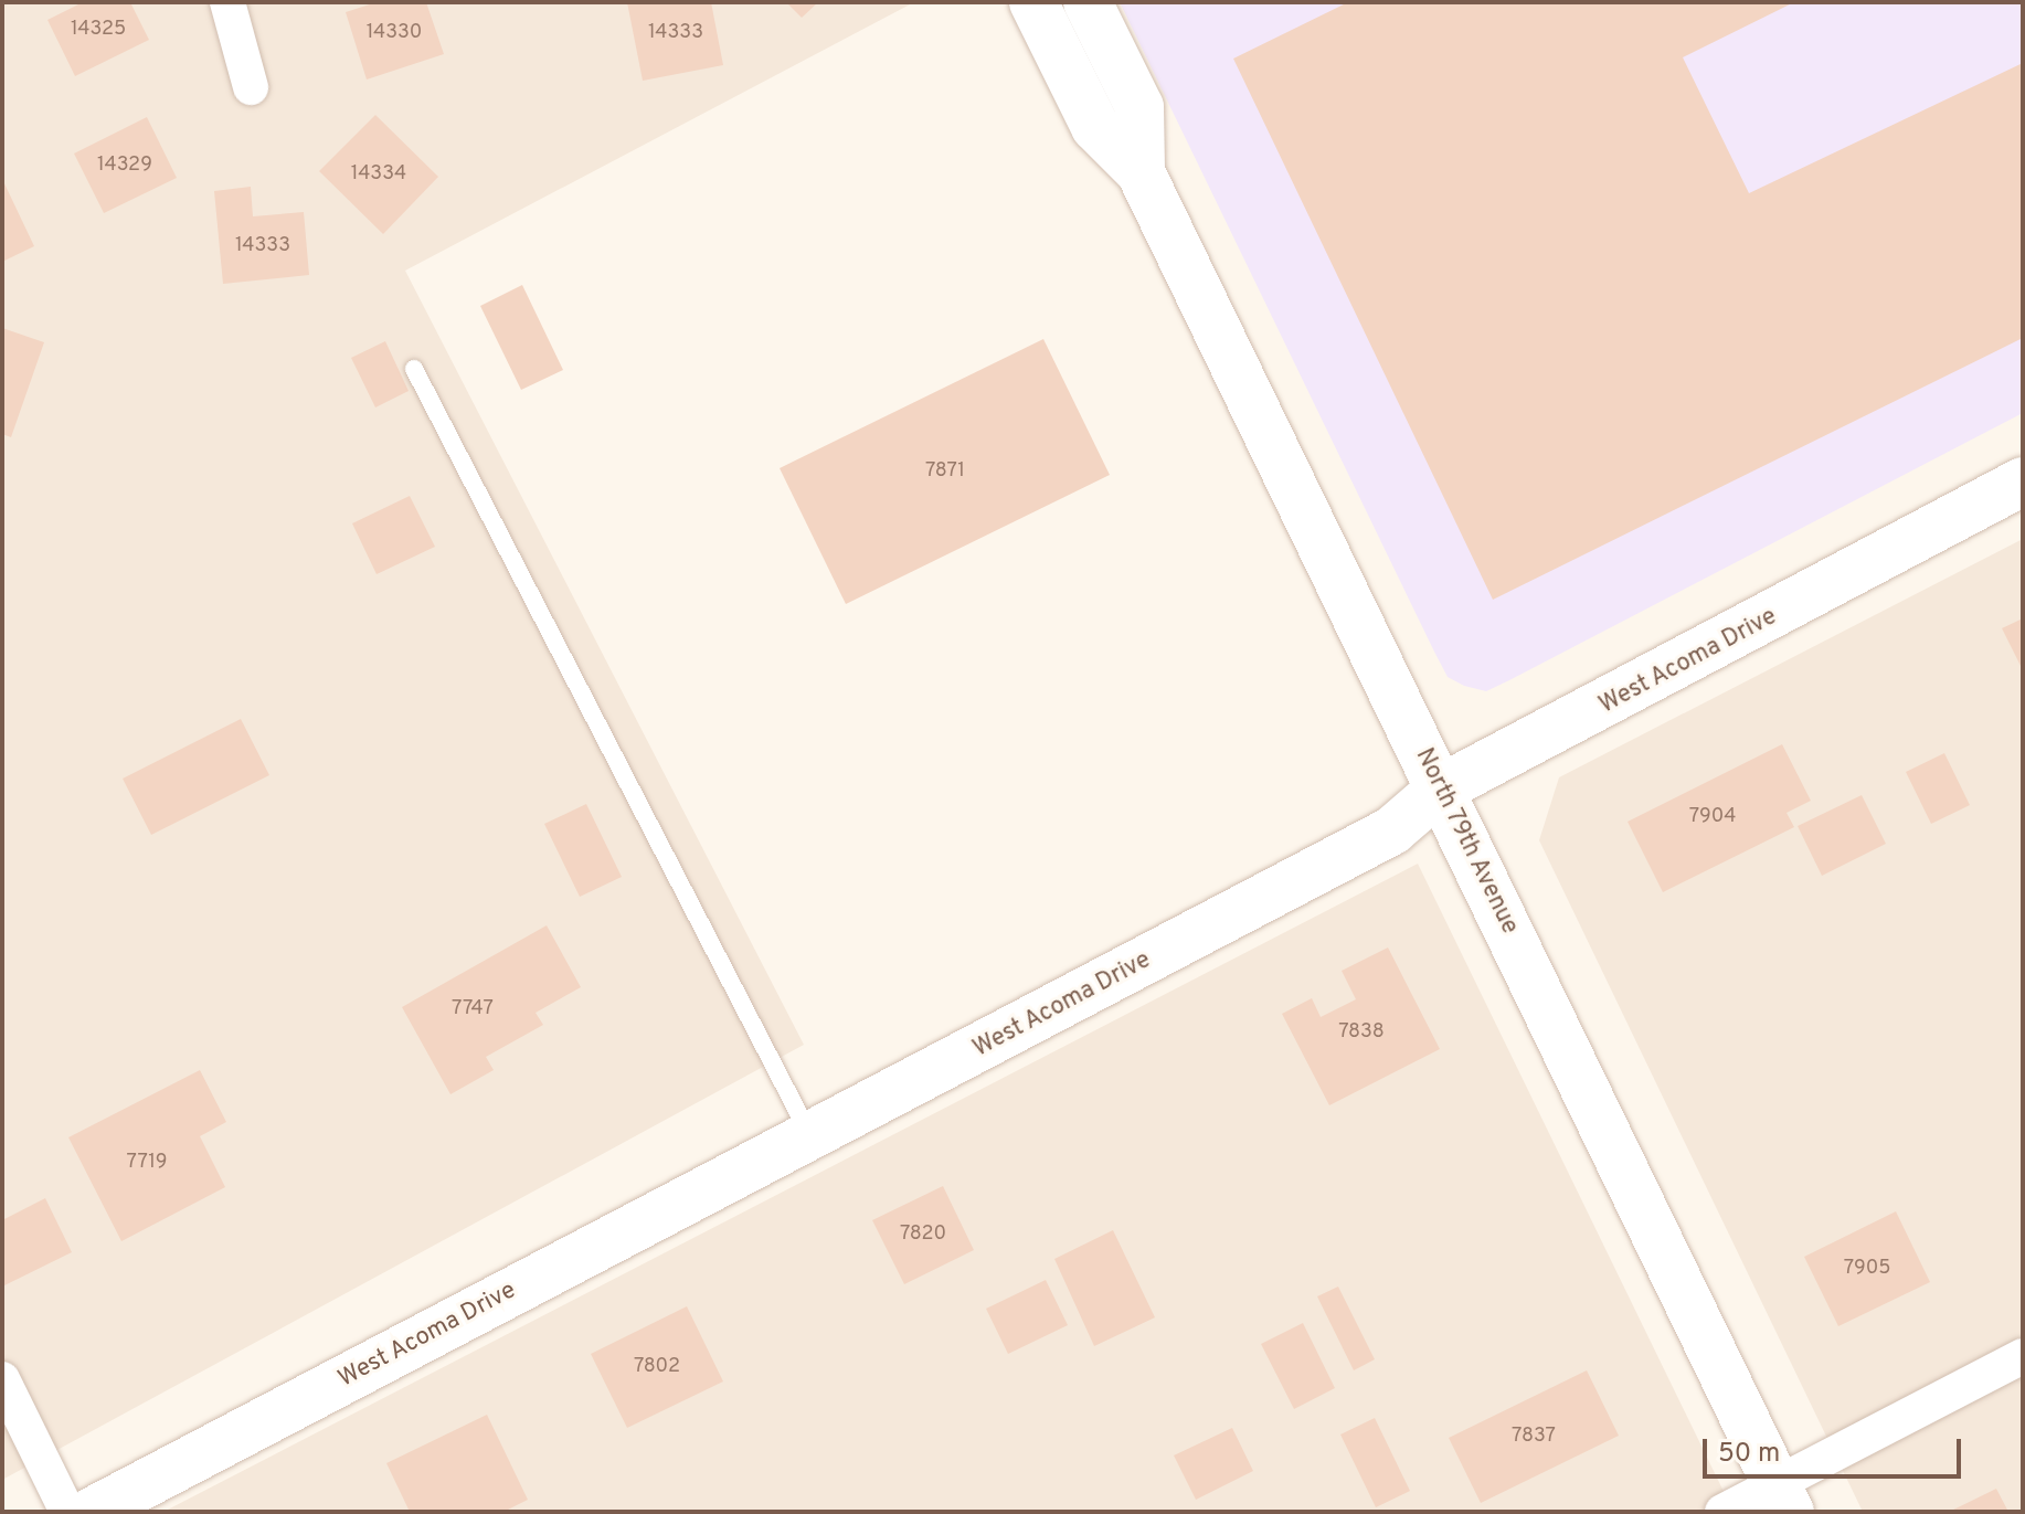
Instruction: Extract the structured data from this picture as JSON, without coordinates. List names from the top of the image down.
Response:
{
  "streets": {
    "street": ["West Acoma Drive", "North 79th Avenue"]
  },
  "crossings": [
    ["West Acoma Drive", "North 79th Avenue"]
  ],
  "house_numbers": [
    "14325",
    "14330",
    "14333",
    "14329",
    "14334",
    "14333",
    "7871",
    "7904",
    "7747",
    "7838",
    "7719",
    "7820",
    "7905",
    "7802",
    "7837"
  ],
  "scale_bar": "50 m"
}
